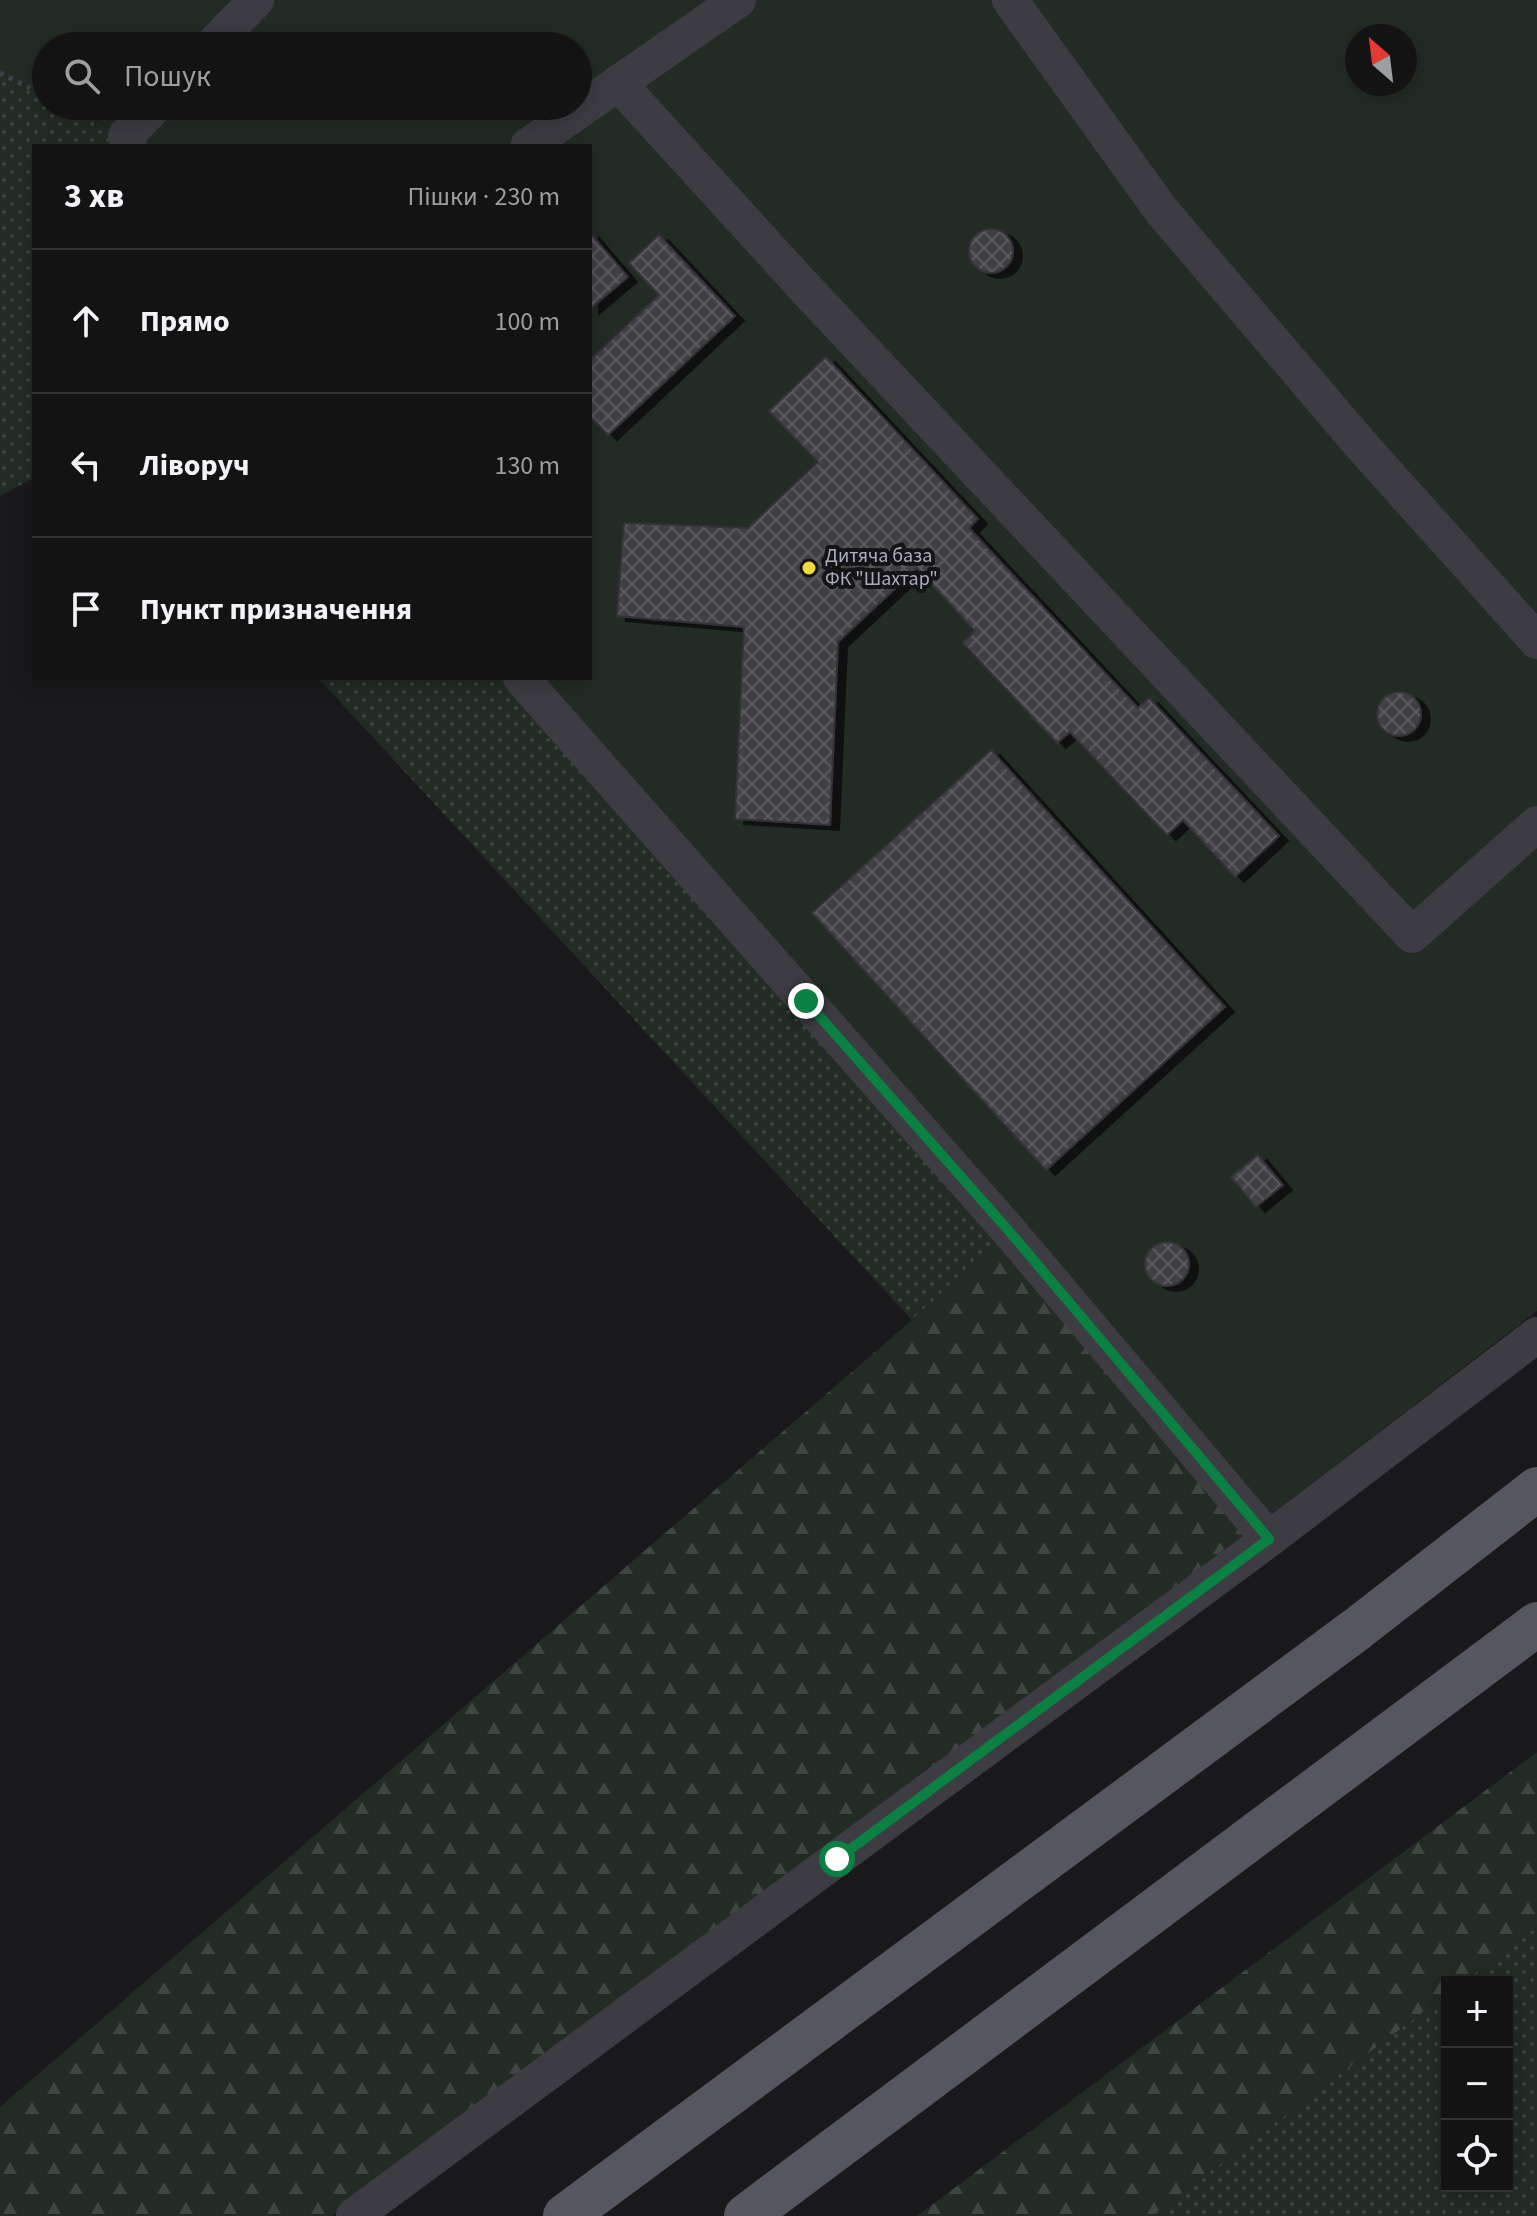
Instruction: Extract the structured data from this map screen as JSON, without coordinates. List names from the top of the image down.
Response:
{
  "places": ["Дитяча база ФК \"Шахтар\""],
  "north": "top left",
  "page": {
    "search": "Пошук",
    "heading": ["3 хв", "Пішки · 230 m"],
    "list": [
      ["Прямо", "100 m"],
      ["Ліворуч", "130 m"],
      "Пункт призначення"
    ],
    "map_buttons": ["+", "−"]
  }
}
